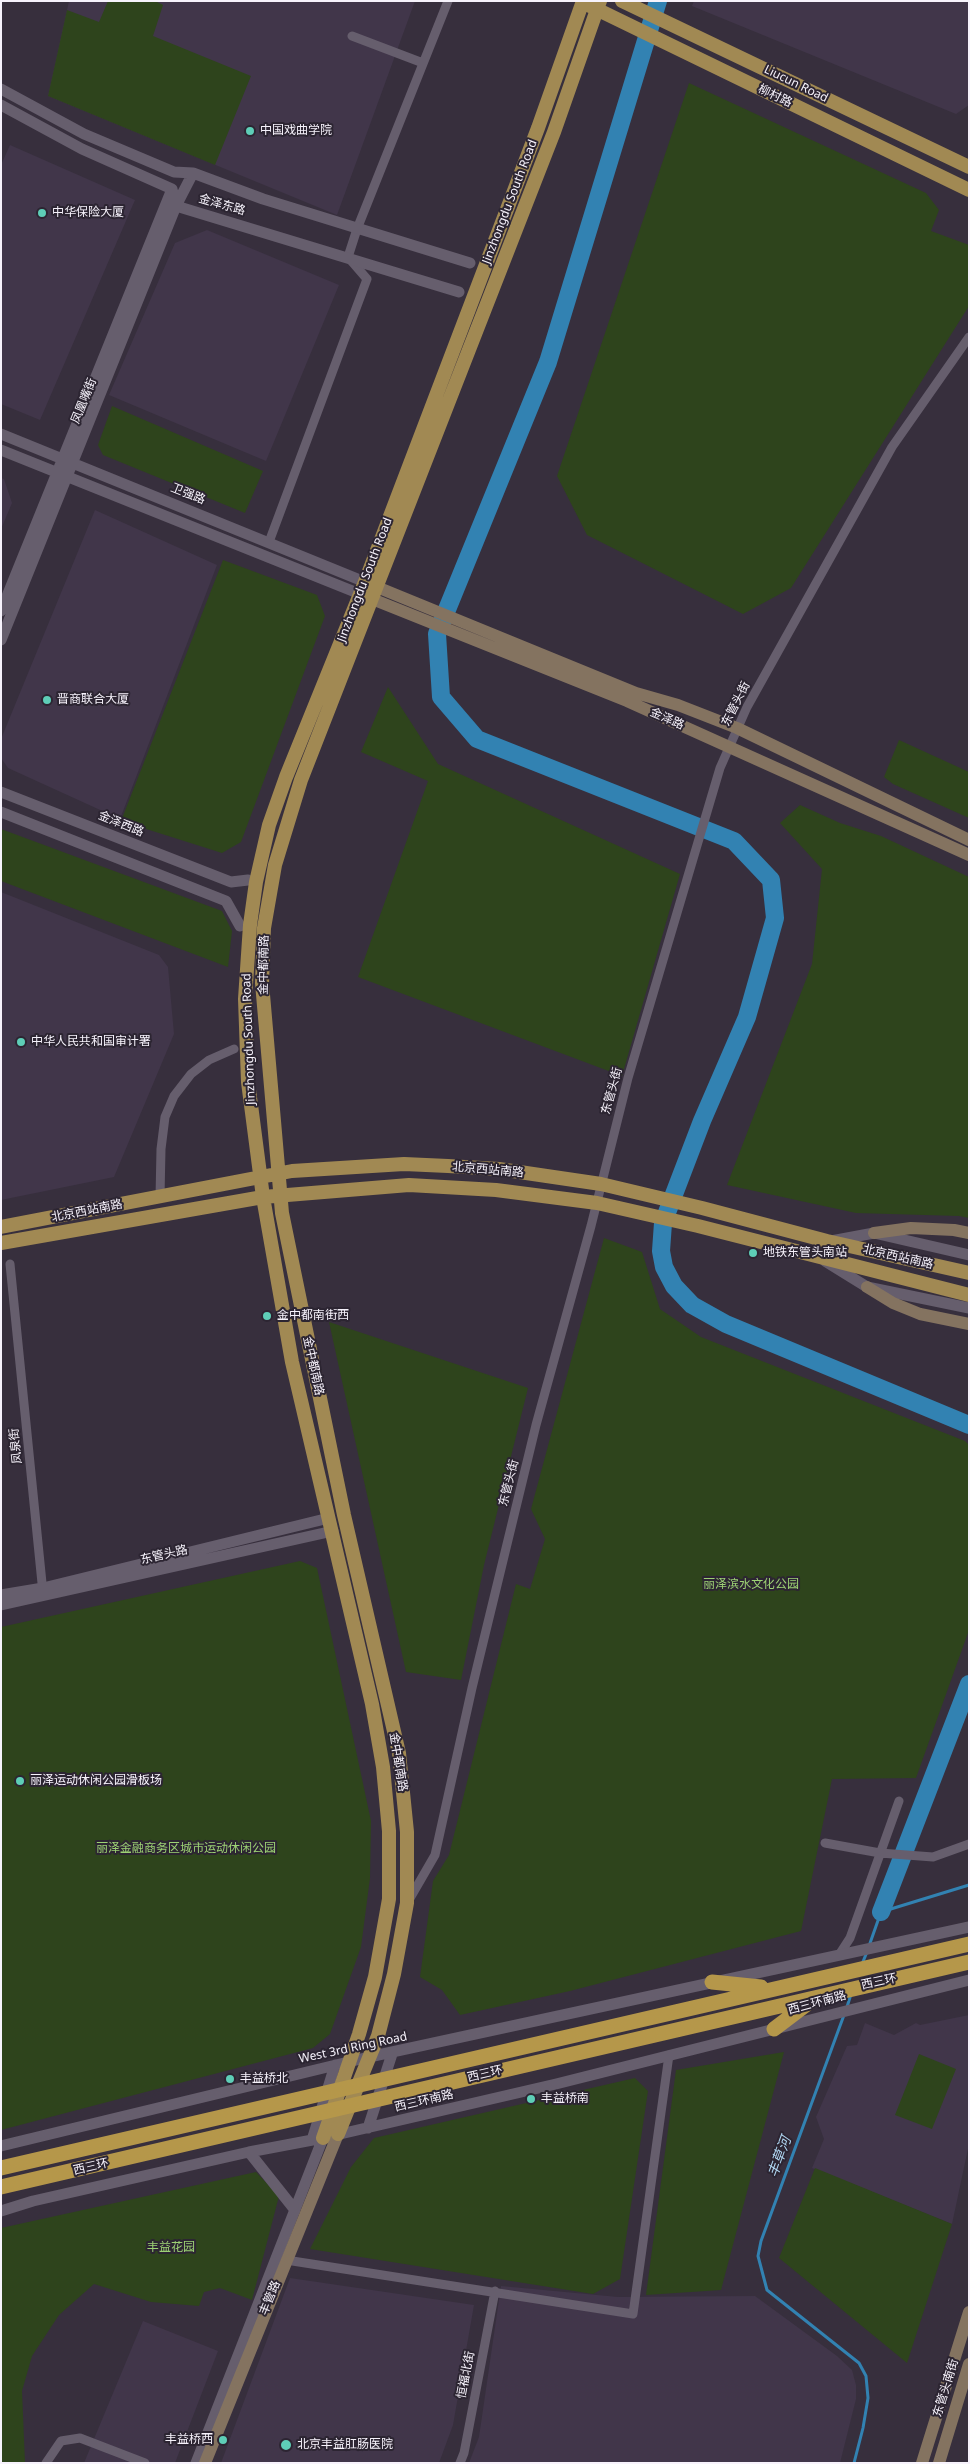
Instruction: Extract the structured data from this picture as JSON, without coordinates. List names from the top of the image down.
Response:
{
  "streets": {
    "highway": ["西三环"],
    "main road": [
      "Liucun Road",
      "柳村路",
      "Jinzhongdu South Road",
      "金泽路",
      "金中都南路",
      "北京西站南路",
      "丰管路",
      "东管头南街"
    ],
    "street": [
      "金泽东路",
      "凤凰嘴街",
      "卫强路",
      "东管头街",
      "金泽西路",
      "凤泉街",
      "东管头路",
      "西三环南路",
      "West 3rd Ring Road",
      "恒福北街"
    ]
  },
  "crossings": [
    ["柳村路", "Jinzhongdu South Road"],
    ["Jinzhongdu South Road", "卫强路"],
    ["Jinzhongdu South Road", "金泽路"],
    ["Jinzhongdu South Road", "金中都南路"],
    ["Jinzhongdu South Road", "北京西站南路"],
    ["金泽东路", "凤凰嘴街"],
    ["凤凰嘴街", "卫强路"],
    ["卫强路", "金泽路"],
    ["卫强路", "金中都南路"],
    ["东管头街", "金泽路"],
    ["东管头街", "金中都南路"],
    ["东管头街", "北京西站南路"],
    ["金泽路", "金中都南路"],
    ["金中都南路", "北京西站南路"],
    ["金中都南路", "东管头路"],
    ["金中都南路", "西三环南路"],
    ["金中都南路", "West 3rd Ring Road"],
    ["金中都南路", "丰管路"],
    ["凤泉街", "东管头路"],
    ["西三环南路", "丰管路"],
    ["West 3rd Ring Road", "丰管路"]
  ],
  "water": ["丰草河"],
  "parks": ["丽泽滨水文化公园", "丽泽金融商务区城市运动休闲公园", "丰益花园"],
  "places": [
    "中国戏曲学院",
    "中华保险大厦",
    "晋商联合大厦",
    "中华人民共和国审计署",
    "地铁东管头南站",
    "金中都南街西",
    "丽泽运动休闲公园滑板场",
    "丰益桥北",
    "丰益桥南",
    "丰益桥西",
    "北京丰益肛肠医院"
  ]
}
